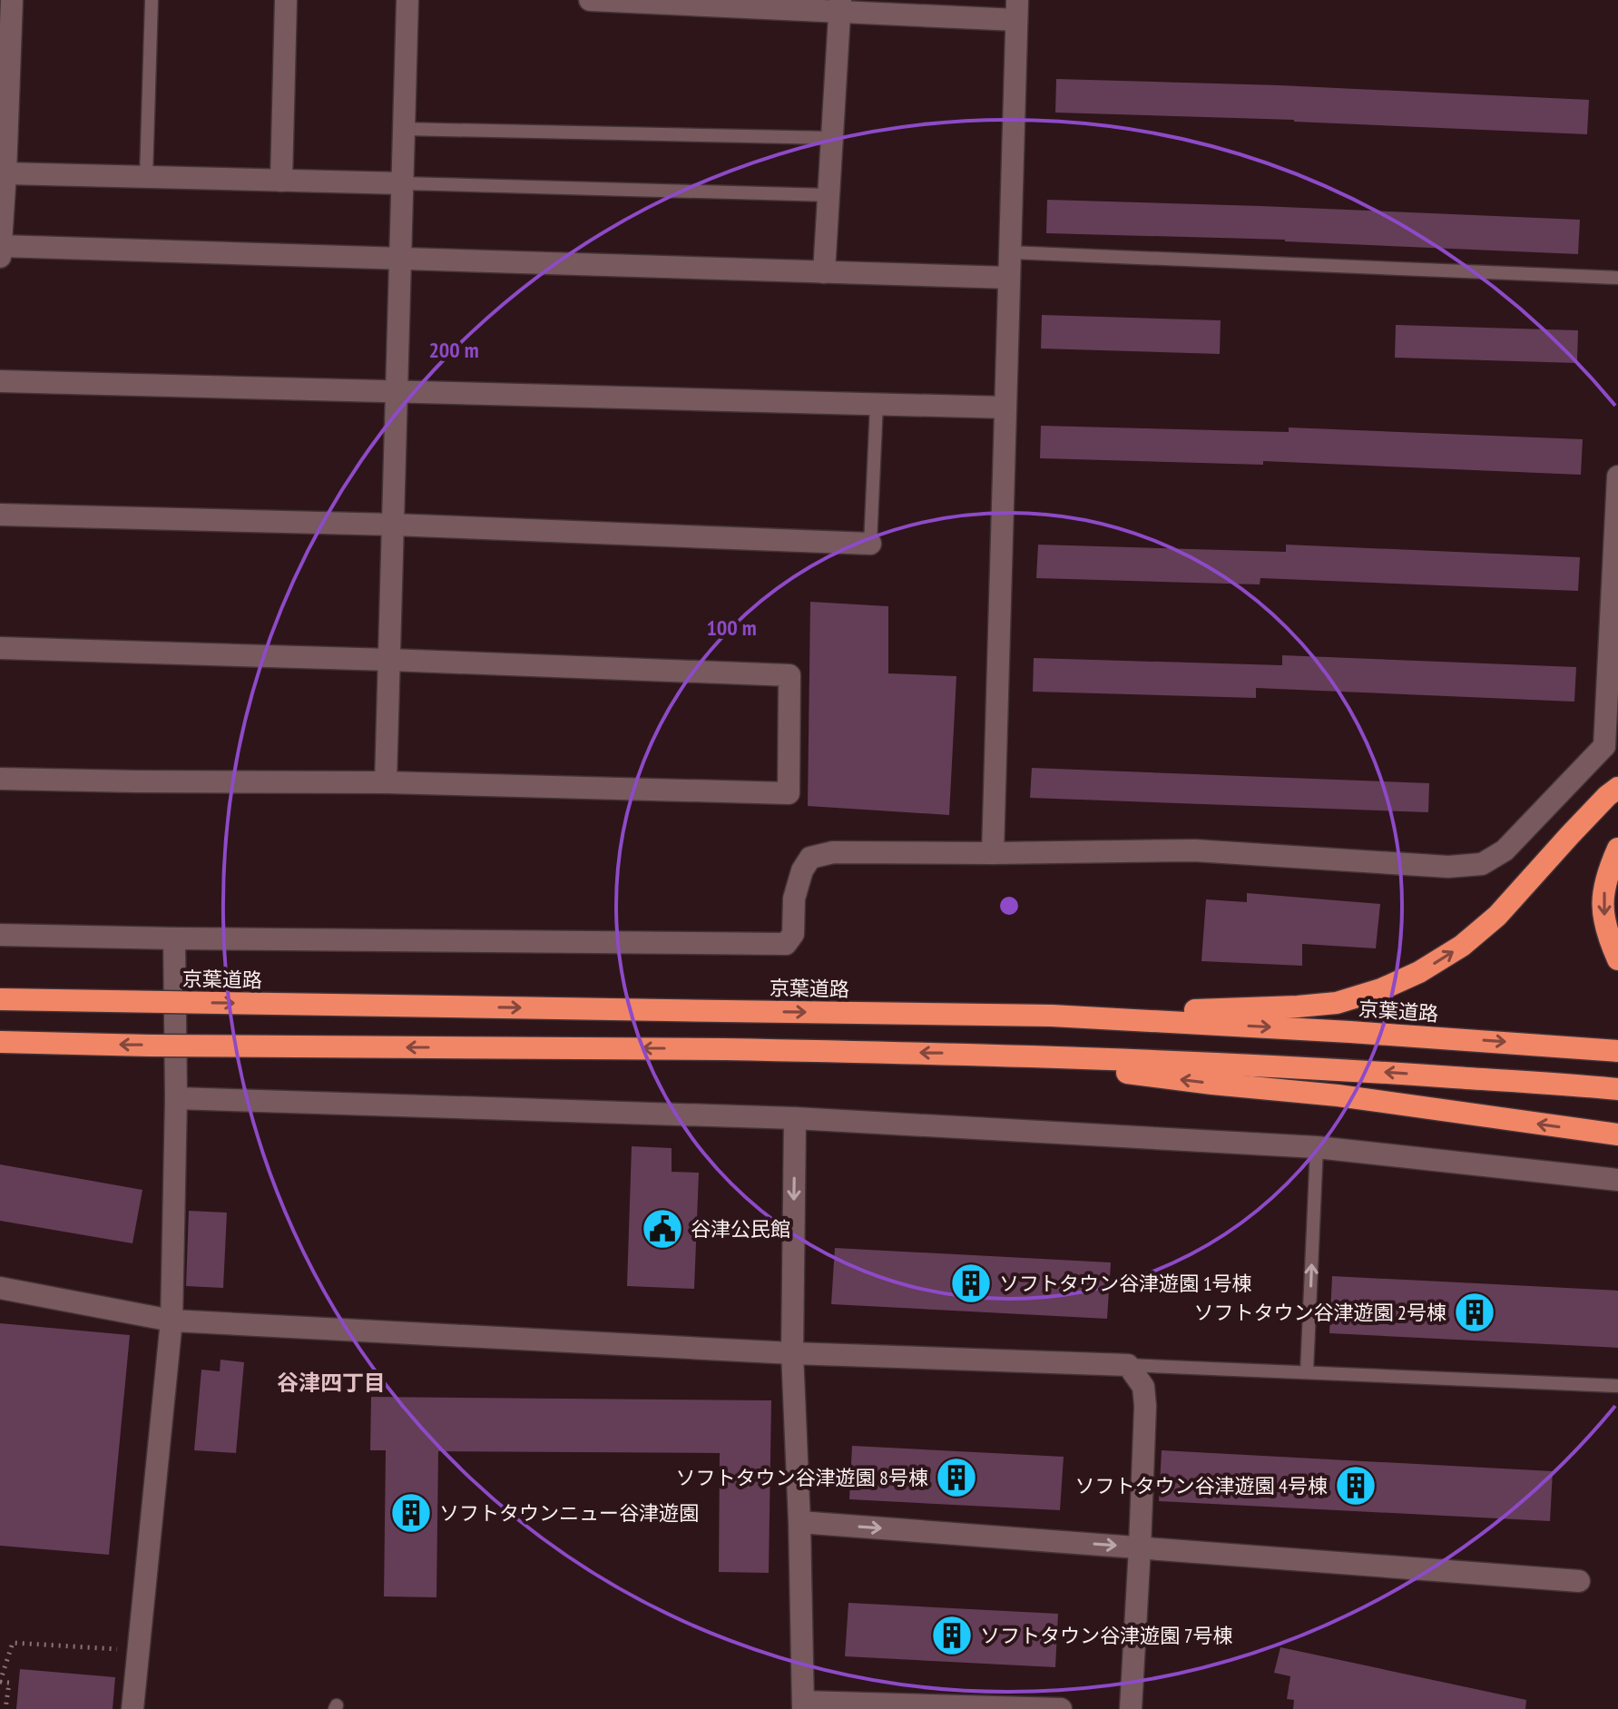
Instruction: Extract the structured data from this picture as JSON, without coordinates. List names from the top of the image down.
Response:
{
  "streets": {
    "highway": ["京葉道路"]
  },
  "districts": ["谷津四丁目"],
  "places": {
    "public building": ["谷津公民館"],
    "building": [
      "ソフトタウン谷津遊園 1号棟",
      "ソフトタウン谷津遊園 2号棟",
      "ソフトタウン谷津遊園 8号棟",
      "ソフトタウン谷津遊園 4号棟",
      "ソフトタウンニュー谷津遊園",
      "ソフトタウン谷津遊園 7号棟"
    ]
  },
  "rings": ["200 m", "100 m"]
}
